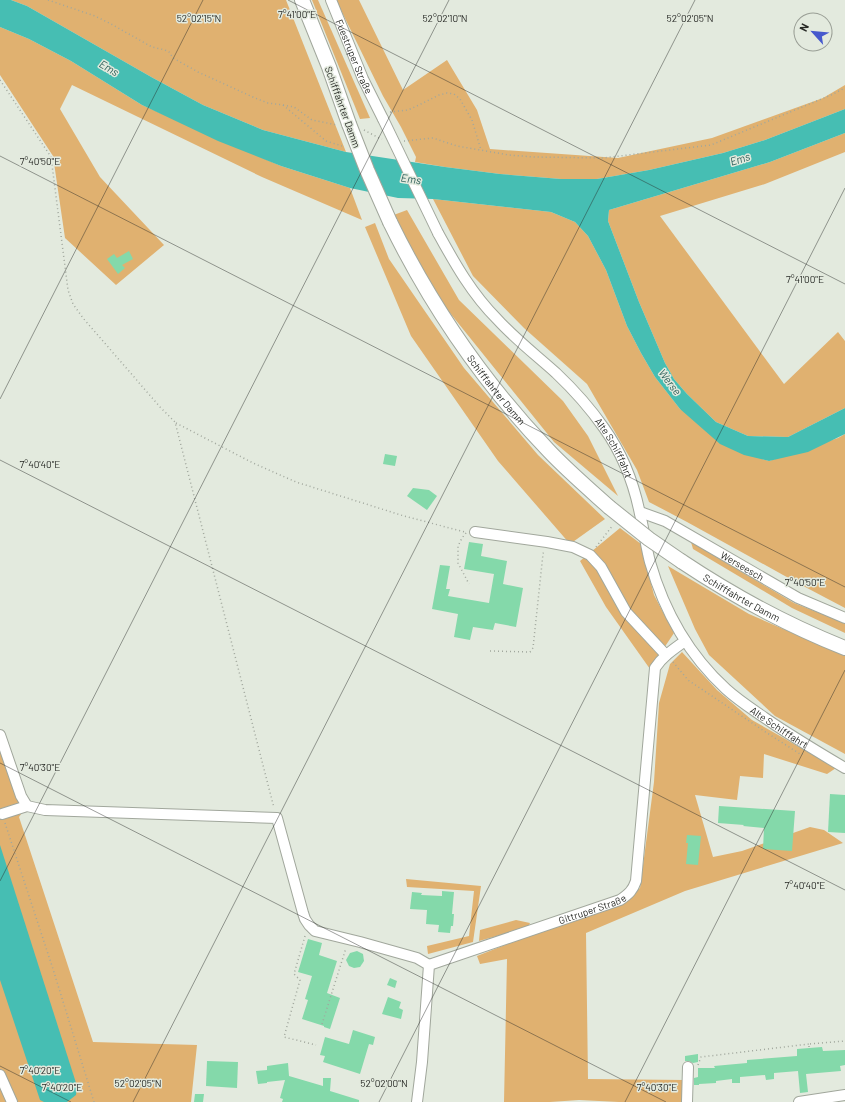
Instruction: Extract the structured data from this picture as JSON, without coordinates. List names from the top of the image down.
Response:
{
  "streets": {
    "highway": ["Schifffahrter Damm"],
    "street": [
      "Fuestruper Straße",
      "Alte Schifffahrt",
      "Werseesch",
      "Gittruper Straße"
    ]
  },
  "crossings": [
    ["Fuestruper Straße", "Alte Schifffahrt"],
    ["Alte Schifffahrt", "Werseesch"],
    ["Alte Schifffahrt", "Gittruper Straße"]
  ],
  "water": ["Ems", "Werse"],
  "north": "top left",
  "coordinates": [
    "7°41'00\"E",
    "52°02'15\"N",
    "52°02'10\"N",
    "52°02'05\"N",
    "7°40'50\"E",
    "7°40'40\"E",
    "7°40'30\"E",
    "7°40'20\"E",
    "52°02'00\"N"
  ]
}
